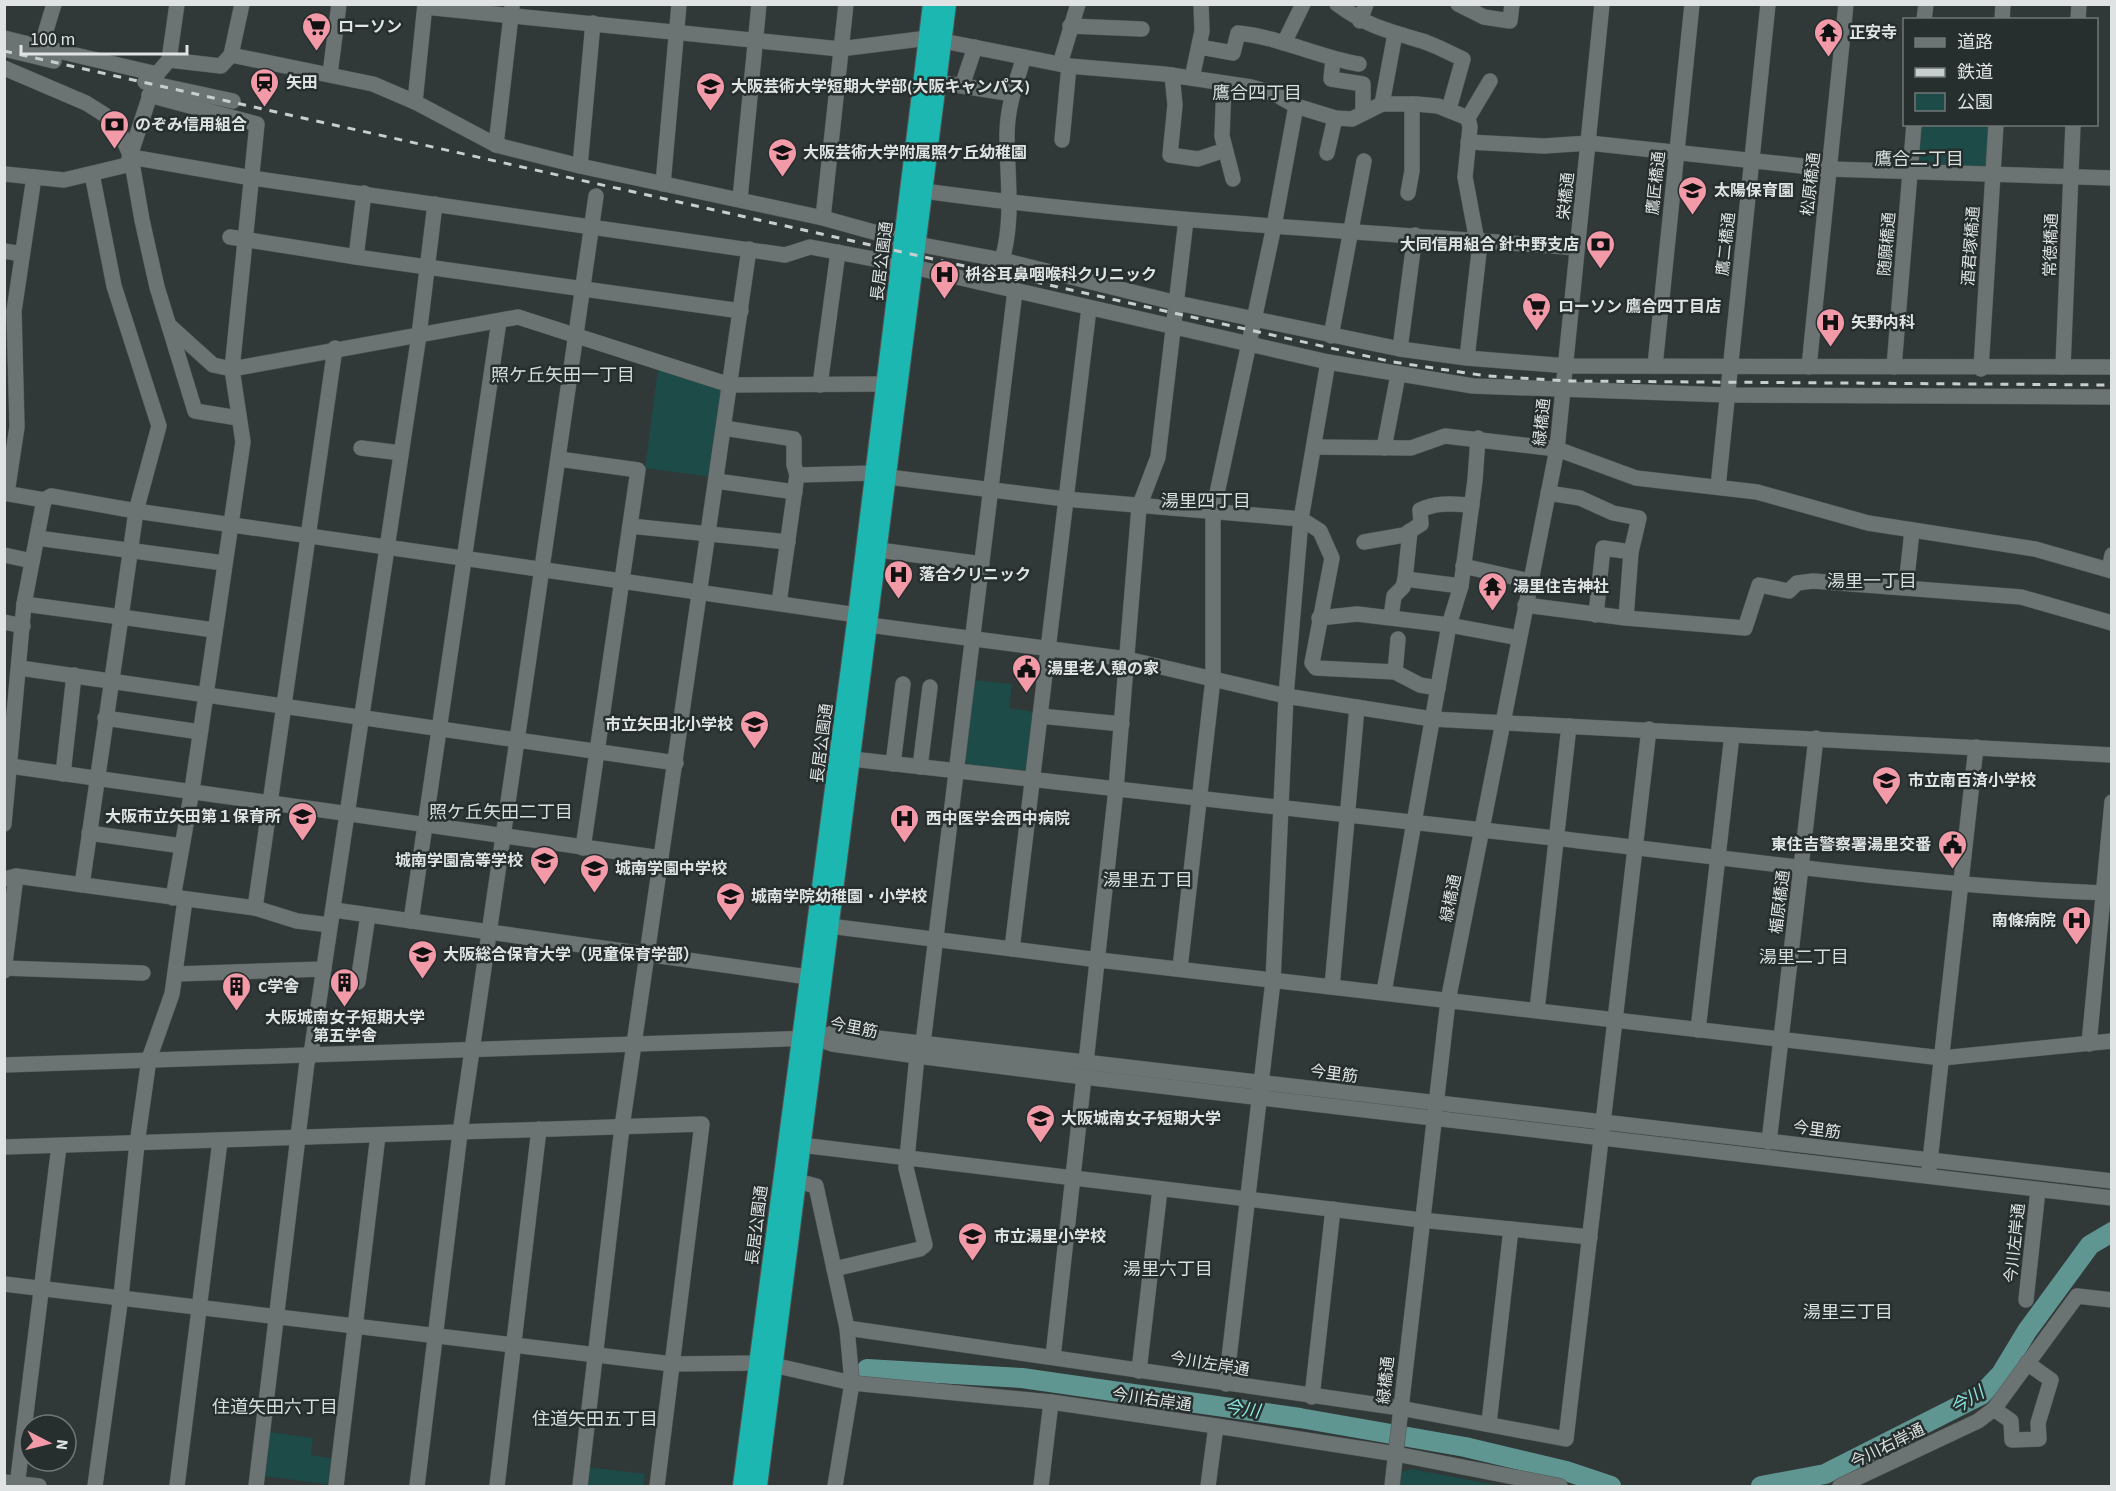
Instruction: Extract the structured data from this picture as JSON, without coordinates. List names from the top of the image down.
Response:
{
  "streets": {
    "highway": ["長居公園通"],
    "street": [
      "鷹匠橋通",
      "松原橋通",
      "栄橋通",
      "鷹二橋通",
      "随願橋通",
      "常徳橋通",
      "酒君塚橋通",
      "緑橋通",
      "楯原橋通",
      "今里筋",
      "今川左岸通",
      "今川右岸通"
    ]
  },
  "crossings": [
    ["栄橋通", "緑橋通"],
    ["長居公園通", "今里筋"],
    ["長居公園通", "今川右岸通"],
    ["緑橋通", "今里筋"],
    ["緑橋通", "今川左岸通"],
    ["緑橋通", "今川右岸通"],
    ["楯原橋通", "今里筋"],
    ["今里筋", "今川左岸通"]
  ],
  "districts": [
    "鷹合四丁目",
    "鷹合二丁目",
    "照ケ丘矢田一丁目",
    "湯里四丁目",
    "湯里一丁目",
    "照ケ丘矢田二丁目",
    "湯里五丁目",
    "湯里二丁目",
    "湯里六丁目",
    "湯里三丁目",
    "住道矢田六丁目",
    "住道矢田五丁目"
  ],
  "water": ["今川"],
  "places": {
    "supermarket": ["ローソン", "ローソン 鷹合四丁目店"],
    "temple": ["正安寺", "湯里住吉神社"],
    "station": ["矢田"],
    "school or university": [
      "大阪芸術大学短期大学部(大阪キャンパス)",
      "大阪芸術大学附属照ケ丘幼稚園",
      "太陽保育園",
      "市立矢田北小学校",
      "市立南百済小学校",
      "大阪市立矢田第１保育所",
      "城南学園高等学校",
      "城南学園中学校",
      "城南学院幼稚園・小学校",
      "大阪総合保育大学（児童保育学部）",
      "大阪城南女子短期大学",
      "市立湯里小学校"
    ],
    "bank": ["のぞみ信用組合", "大同信用組合 針中野支店"],
    "hospital": [
      "枡谷耳鼻咽喉科クリニック",
      "矢野内科",
      "落合クリニック",
      "西中医学会西中病院",
      "南條病院"
    ],
    "public building": ["湯里老人憩の家", "東住吉警察署湯里交番"],
    "building": ["大阪城南女子短期大学 第五学舎", "C学舎"]
  },
  "legend": ["道路", "鉄道", "公園"],
  "scale_bar": "100 m",
  "north": "right"
}
